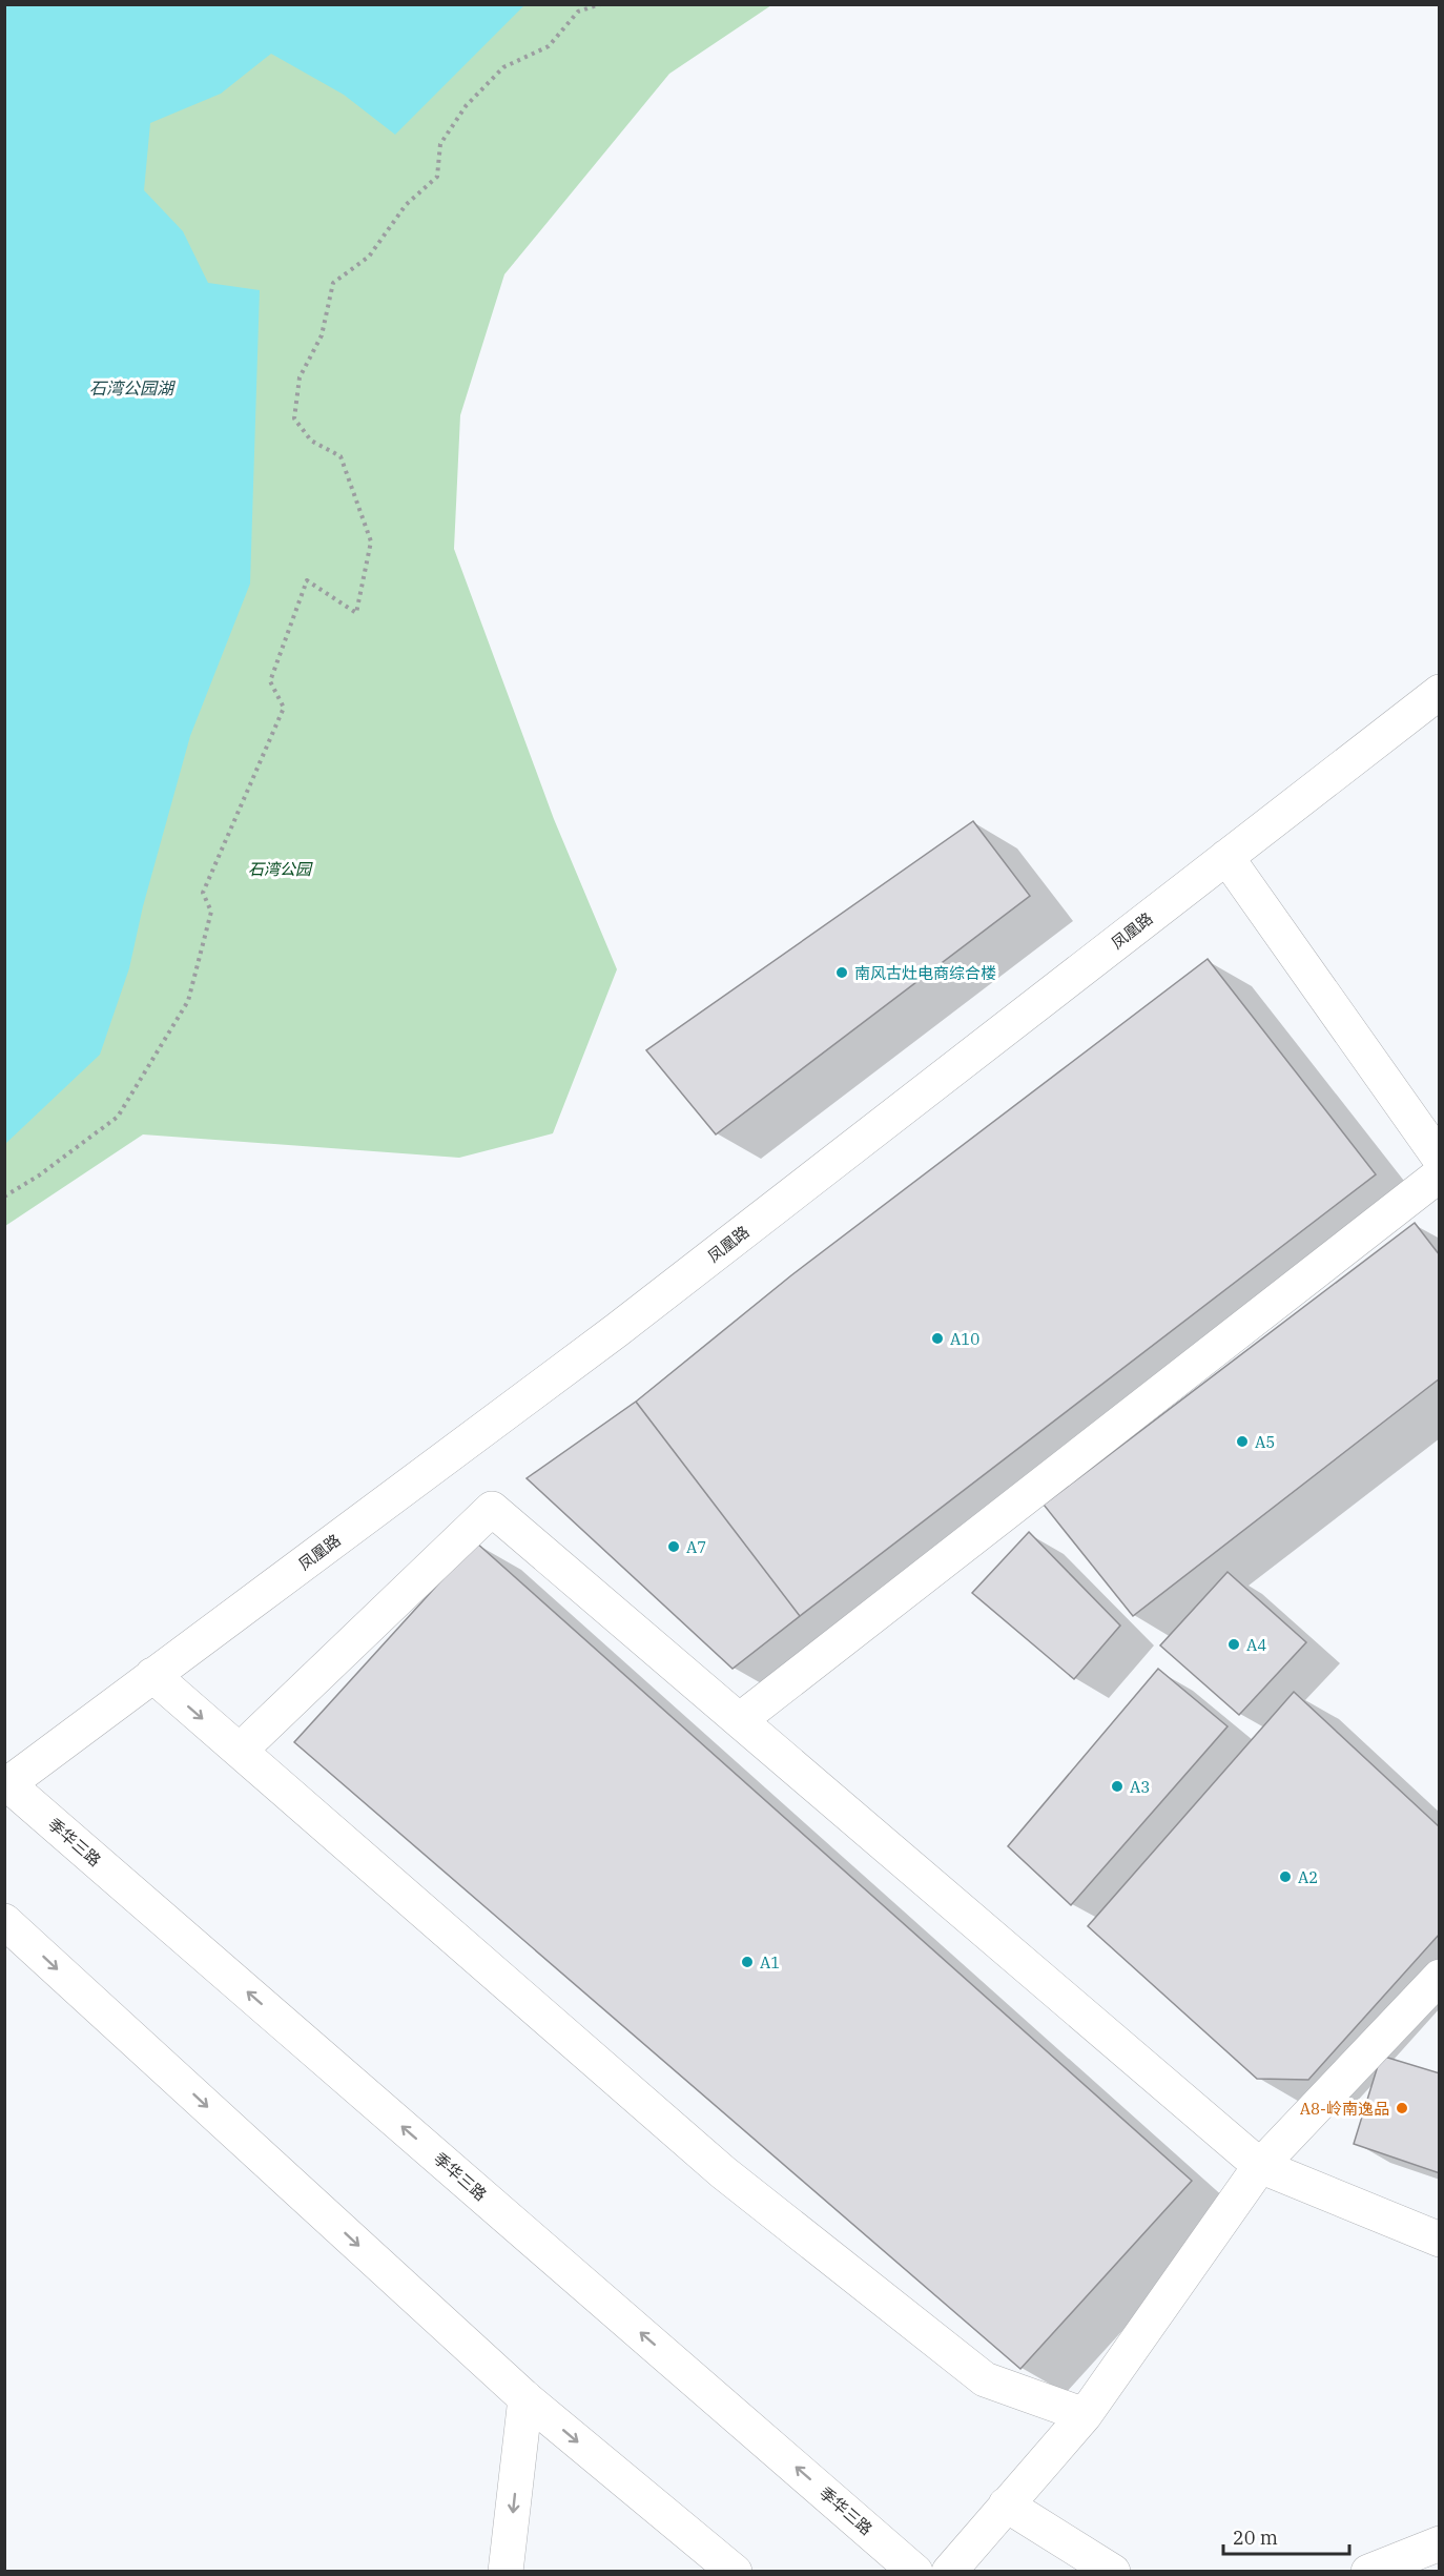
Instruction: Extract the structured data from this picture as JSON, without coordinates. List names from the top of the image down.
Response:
{
  "streets": {
    "main road": ["凤凰路", "季华三路"]
  },
  "crossings": [
    ["凤凰路", "季华三路"]
  ],
  "water": ["石湾公园湖"],
  "parks": ["石湾公园"],
  "places": [
    "南风古灶电商综合楼",
    "A10",
    "A5",
    "A7",
    "A4",
    "A3",
    "A2",
    "A1",
    "A8-岭南逸品"
  ],
  "scale_bar": "20 m"
}
